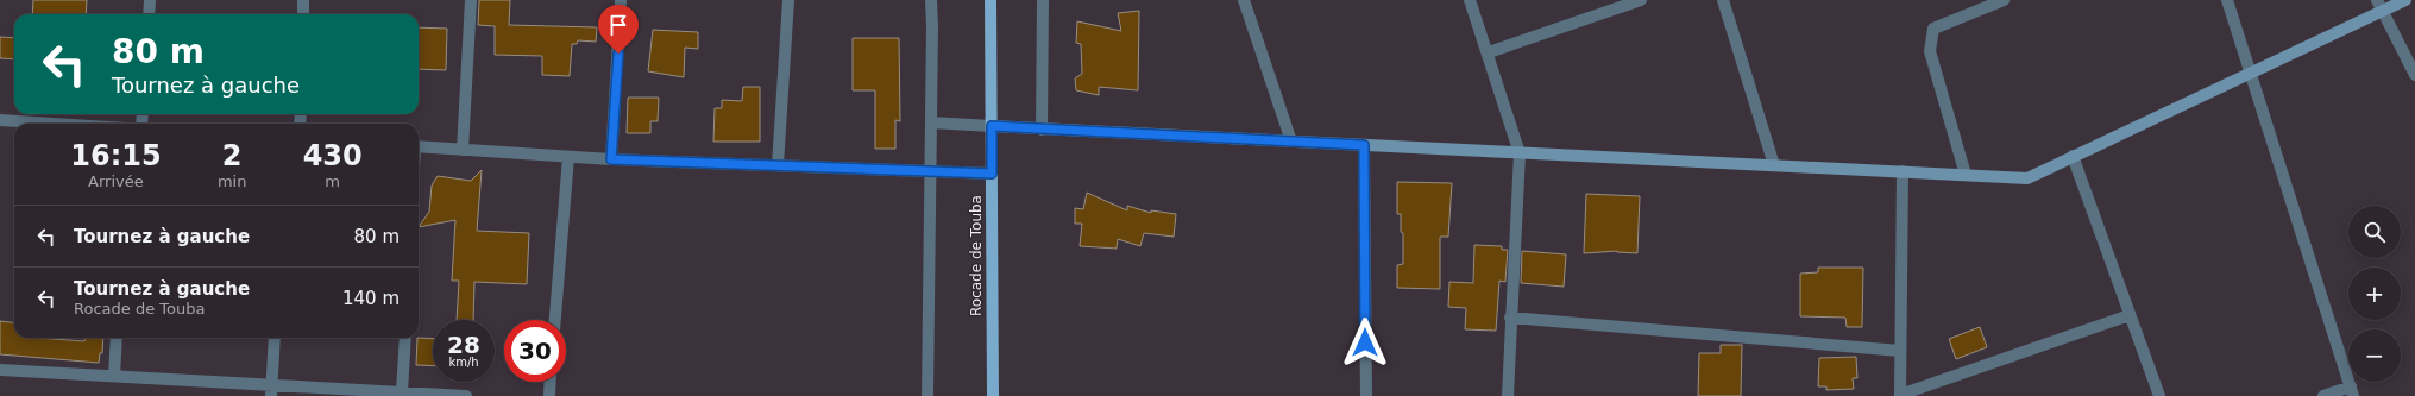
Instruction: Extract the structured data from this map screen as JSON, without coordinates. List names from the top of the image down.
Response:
{
  "streets": {
    "main road": ["Rocade de Touba"]
  },
  "page": {
    "turn": ["80 m", "Tournez à gauche"],
    "eta": [
      "16:15",
      "Arrivée",
      "2",
      "min",
      "430",
      "m"
    ],
    "list": [
      {
        "name": "Tournez à gauche",
        "value": "80 m"
      },
      {
        "name": "Tournez à gauche",
        "note": "Rocade de Touba",
        "value": "140 m"
      }
    ],
    "map_buttons": ["+", "−"],
    "speed": "28 km/h",
    "limit": "30"
  }
}
